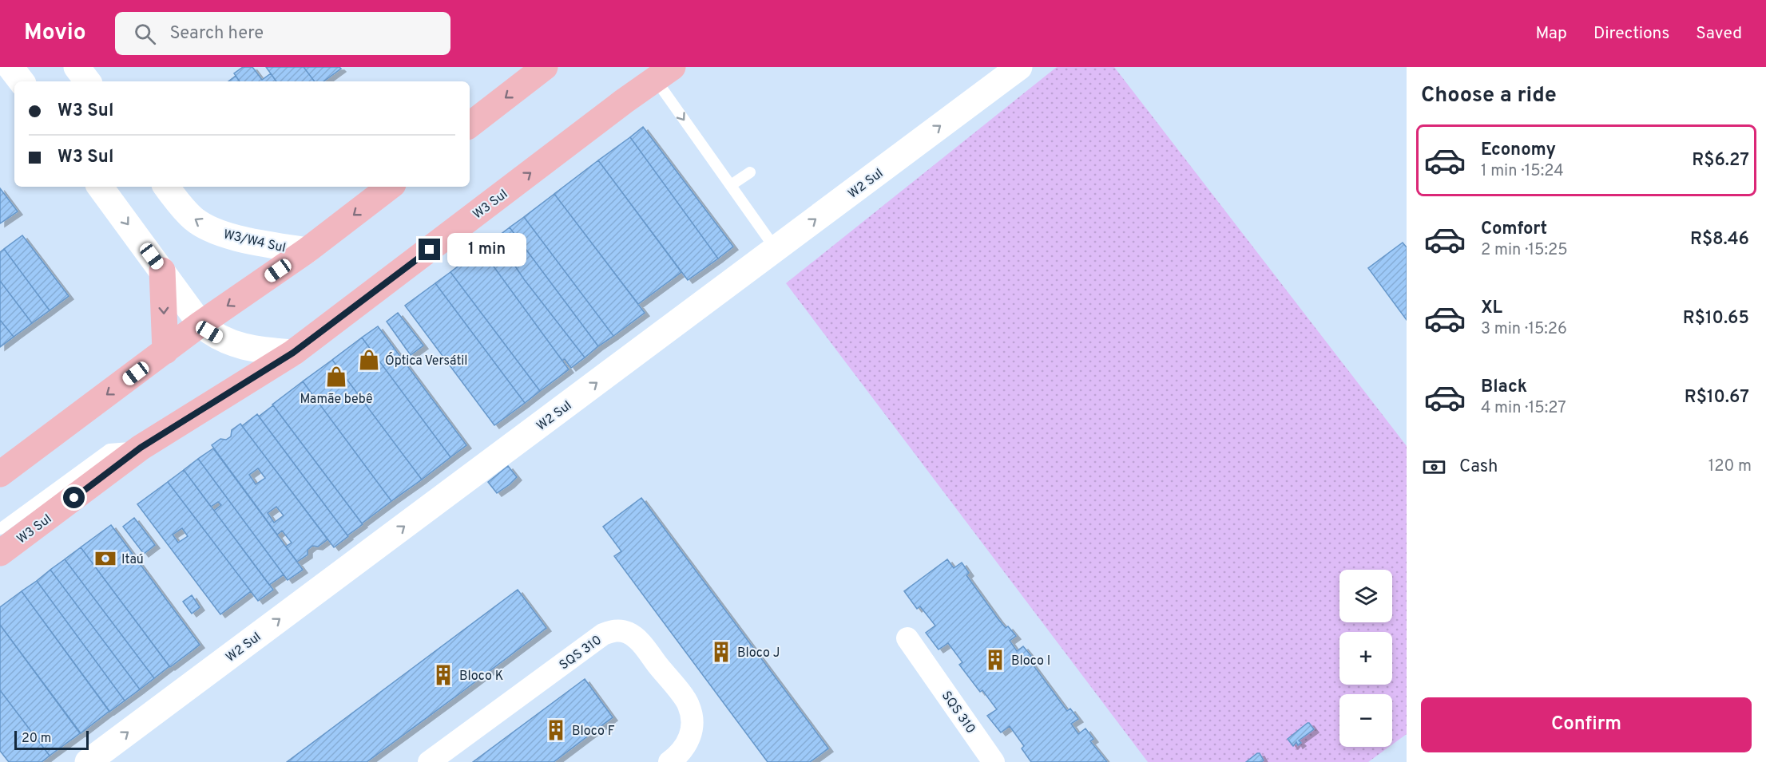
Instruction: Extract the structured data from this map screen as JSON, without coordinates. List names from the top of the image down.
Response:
{
  "streets": {
    "main road": ["W3 Sul"],
    "street": ["W2 Sul", "W3/W4 Sul", "SQS 310"]
  },
  "one_way": ["W2 Sul"],
  "places": {
    "shop": ["Óptica Versátil", "Mamãe bebê"],
    "bank": ["Itaú"],
    "building": [
      "Bloco J",
      "Bloco I",
      "Bloco K",
      "Bloco F"
    ]
  },
  "scale_bar": "20 m",
  "page": {
    "header": "Movio",
    "search": "Search here",
    "nav": ["Map", "Directions", "Saved"],
    "heading": "Choose a ride",
    "banner": ["W3 Sul", "W3 Sul"],
    "list": [
      {
        "name": "Economy",
        "note": "1 min · 15:24",
        "value": "R$6.27"
      },
      {
        "name": "Comfort",
        "note": "2 min · 15:25",
        "value": "R$8.46"
      },
      {
        "name": "XL",
        "note": "3 min · 15:26",
        "value": "R$10.65"
      },
      {
        "name": "Black",
        "note": "4 min · 15:27",
        "value": "R$10.67"
      }
    ],
    "bubble": "1 min",
    "pay": ["Cash", "120 m"],
    "map_buttons": ["+", "−"],
    "buttons": "Confirm",
    "scale": "20 m"
  }
}
